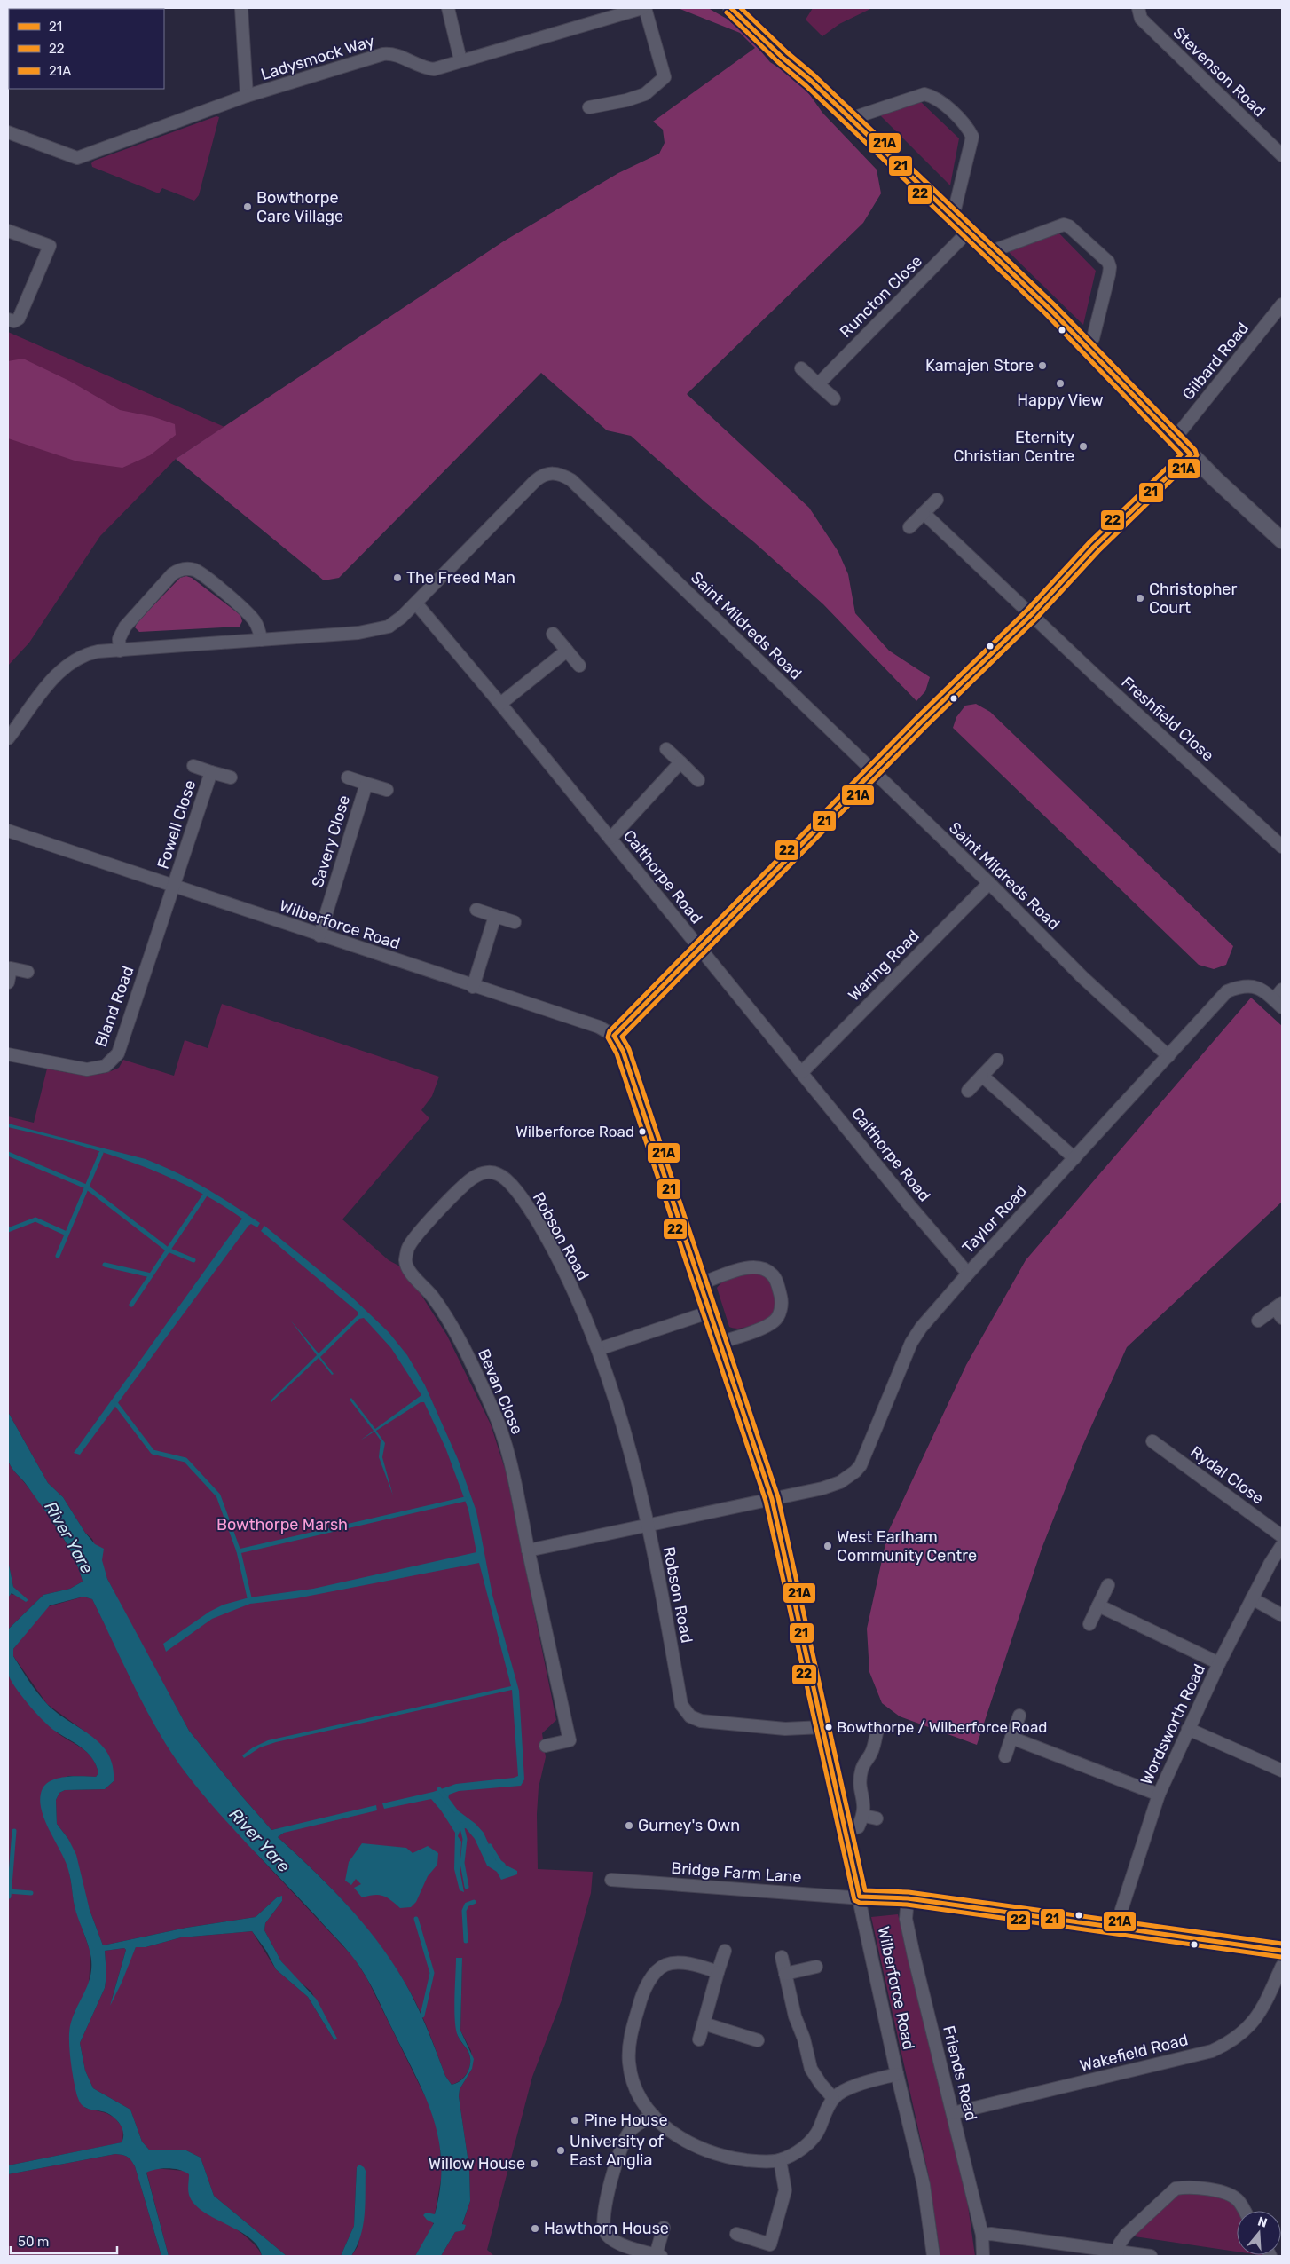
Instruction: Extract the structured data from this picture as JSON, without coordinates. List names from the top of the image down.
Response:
{
  "streets": {
    "street": [
      "Ladysmock Way",
      "Stevenson Road",
      "Runcton Close",
      "Gilbard Road",
      "Saint Mildreds Road",
      "Freshfield Close",
      "Fowell Close",
      "Savery Close",
      "Calthorpe Road",
      "Wilberforce Road",
      "Waring Road",
      "Bland Road",
      "Taylor Road",
      "Robson Road",
      "Bevan Close",
      "Rydal Close",
      "Wordsworth Road",
      "Bridge Farm Lane",
      "Wakefield Road",
      "Friends Road"
    ]
  },
  "crossings": [
    ["Saint Mildreds Road", "Calthorpe Road"],
    ["Saint Mildreds Road", "Waring Road"],
    ["Saint Mildreds Road", "Taylor Road"],
    ["Fowell Close", "Wilberforce Road"],
    ["Fowell Close", "Bland Road"],
    ["Savery Close", "Wilberforce Road"],
    ["Calthorpe Road", "Waring Road"],
    ["Calthorpe Road", "Taylor Road"],
    ["Wilberforce Road", "Bland Road"],
    ["Wilberforce Road", "Taylor Road"],
    ["Wilberforce Road", "Robson Road"],
    ["Wilberforce Road", "Bridge Farm Lane"],
    ["Robson Road", "Bevan Close"],
    ["Wordsworth Road", "Bridge Farm Lane"],
    ["Bridge Farm Lane", "Friends Road"],
    ["Wakefield Road", "Friends Road"]
  ],
  "water": ["River Yare"],
  "parks": ["Bowthorpe Marsh"],
  "places": [
    "Bowthorpe Care Village",
    "Kamajen Store",
    "Happy View",
    "Eternity Christian Centre",
    "The Freed Man",
    "Christopher Court",
    "Wilberforce Road",
    "West Earlham Community Centre",
    "Bowthorpe / Wilberforce Road",
    "Gurney's Own",
    "Pine House",
    "University of East Anglia",
    "Willow House",
    "Hawthorn House"
  ],
  "lines": ["transit line 21", "transit line 21A", "transit line 22"],
  "legend": ["21", "22", "21A"],
  "scale_bar": "50 m",
  "north": "top"
}
